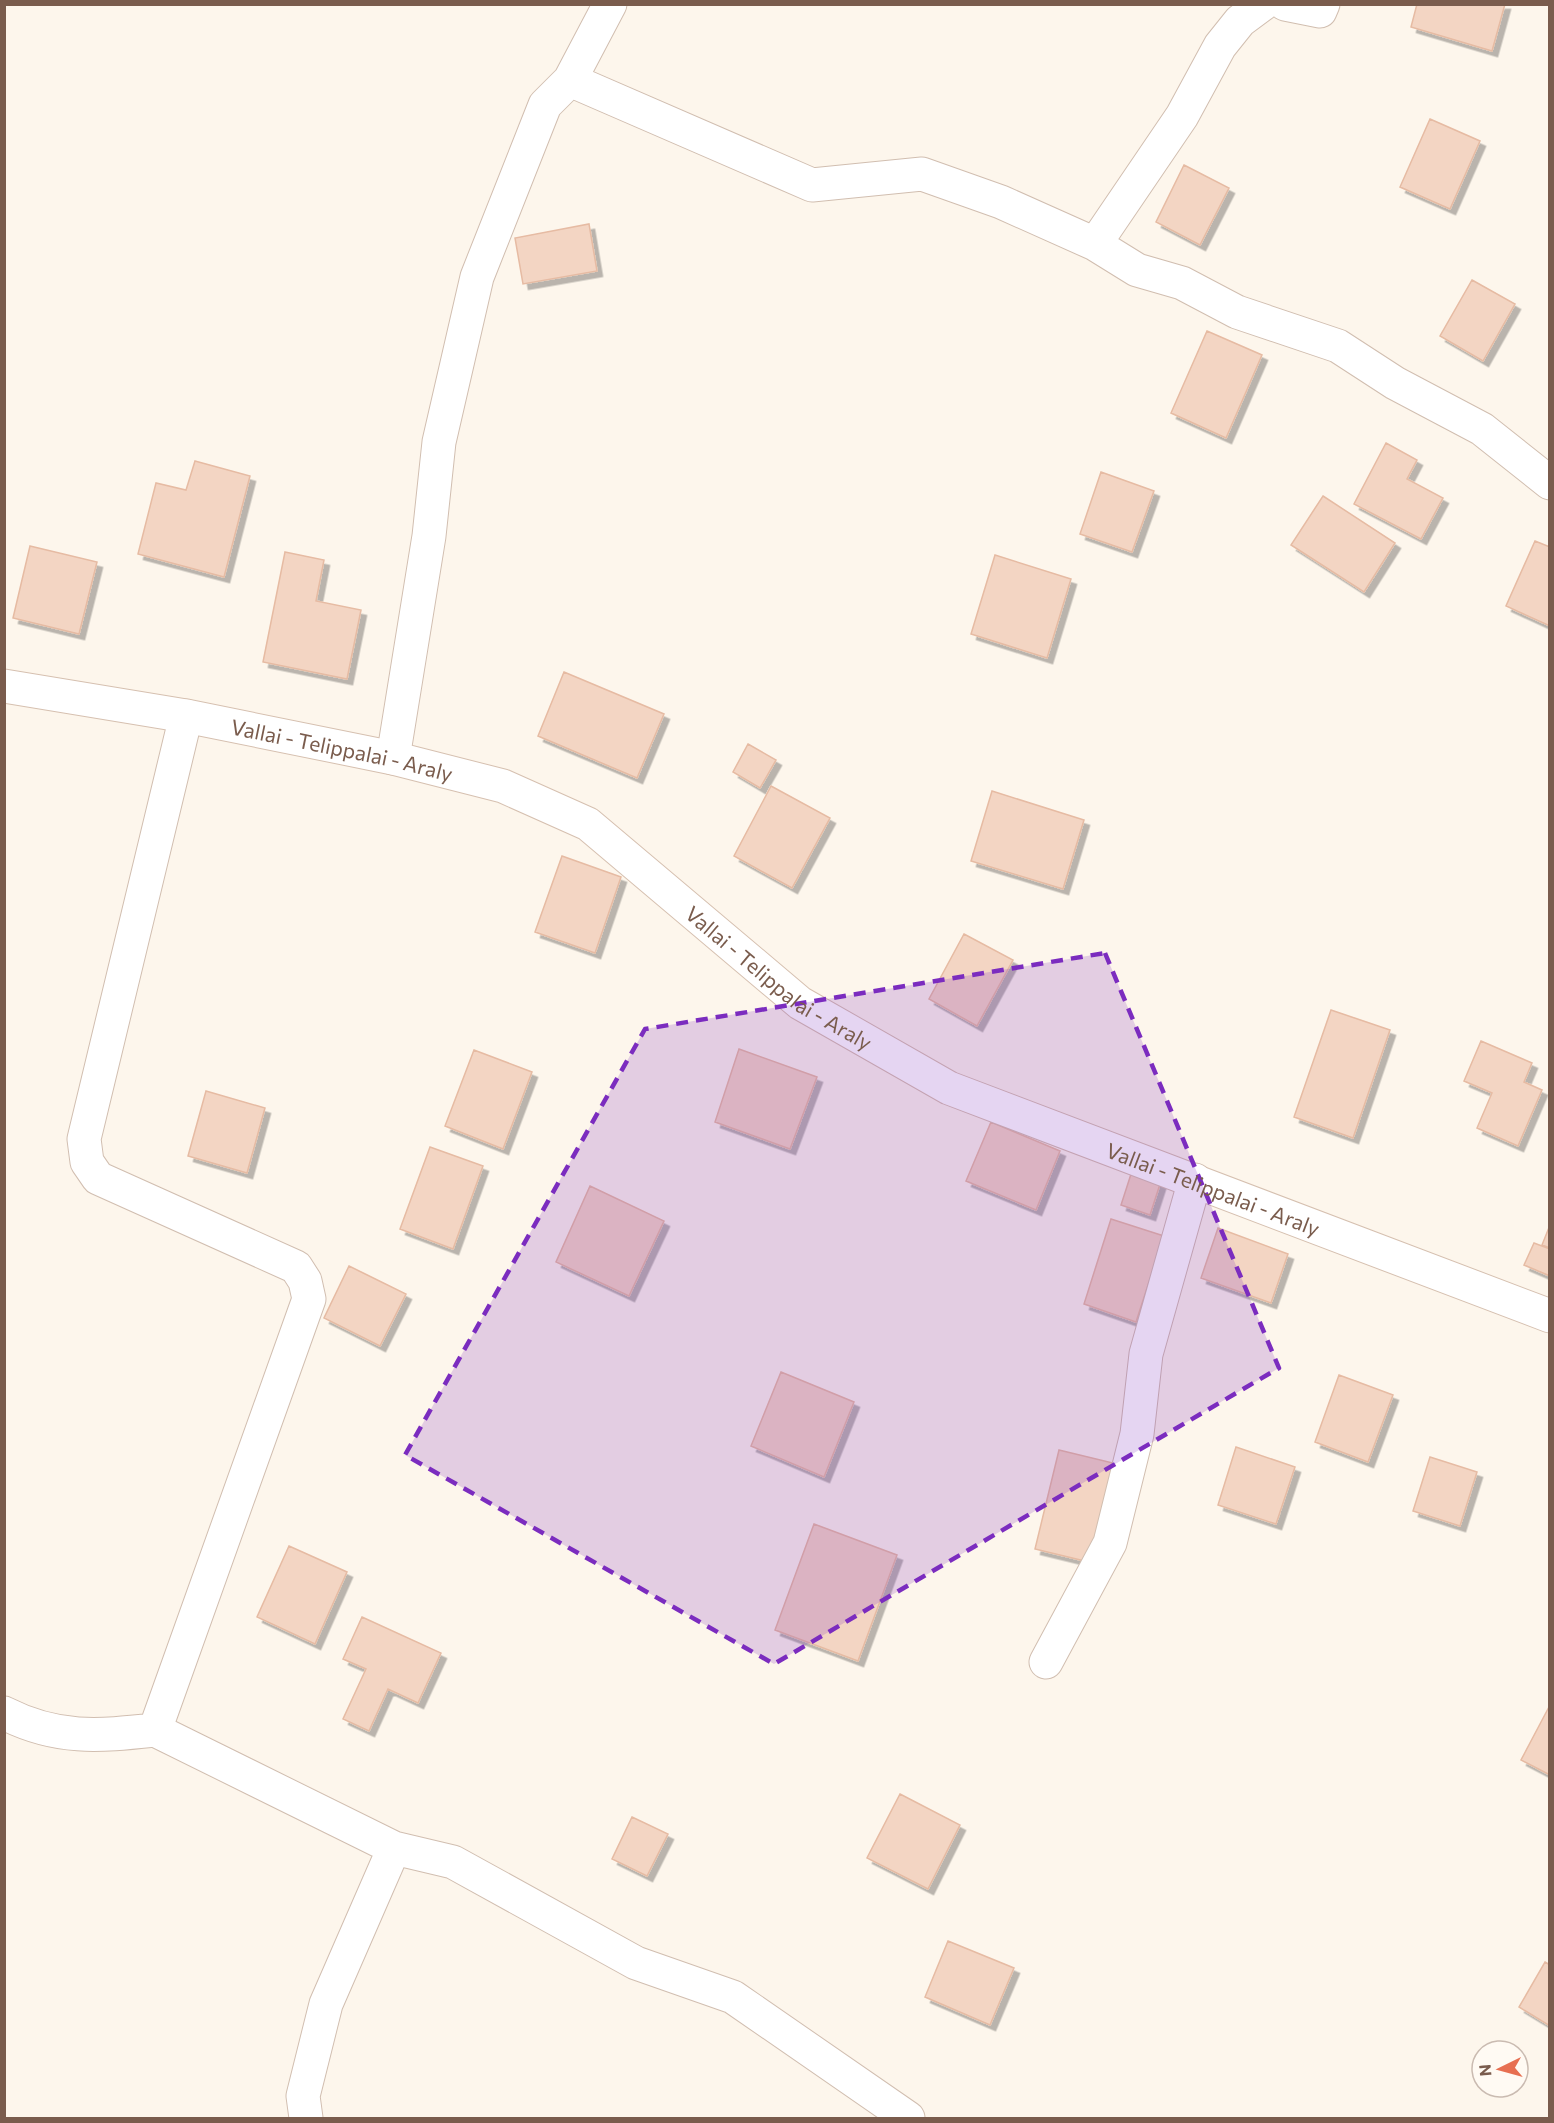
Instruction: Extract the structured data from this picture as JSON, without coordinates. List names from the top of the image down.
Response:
{
  "streets": {
    "street": ["Vallai - Telippalai - Araly"]
  },
  "north": "left"
}
